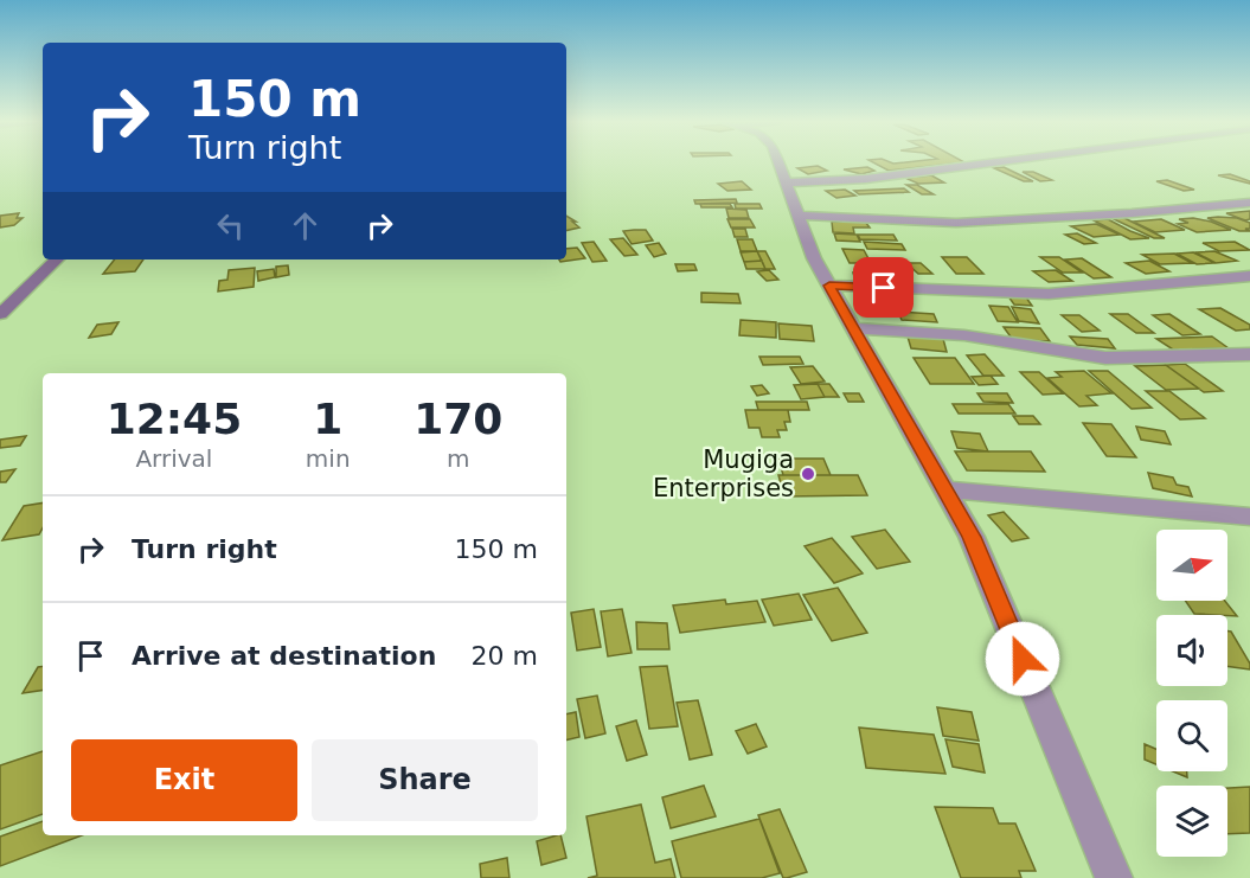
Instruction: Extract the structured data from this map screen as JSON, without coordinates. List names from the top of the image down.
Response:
{
  "places": ["Mugiga Enterprises"],
  "north": "right",
  "page": {
    "turn": ["150 m", "Turn right"],
    "eta": [
      "12:45",
      "Arrival",
      "1",
      "min",
      "170",
      "m"
    ],
    "list": [
      {
        "name": "Turn right",
        "value": "150 m"
      },
      {
        "name": "Arrive at destination",
        "value": "20 m"
      }
    ],
    "buttons": ["Exit", "Share"]
  }
}
